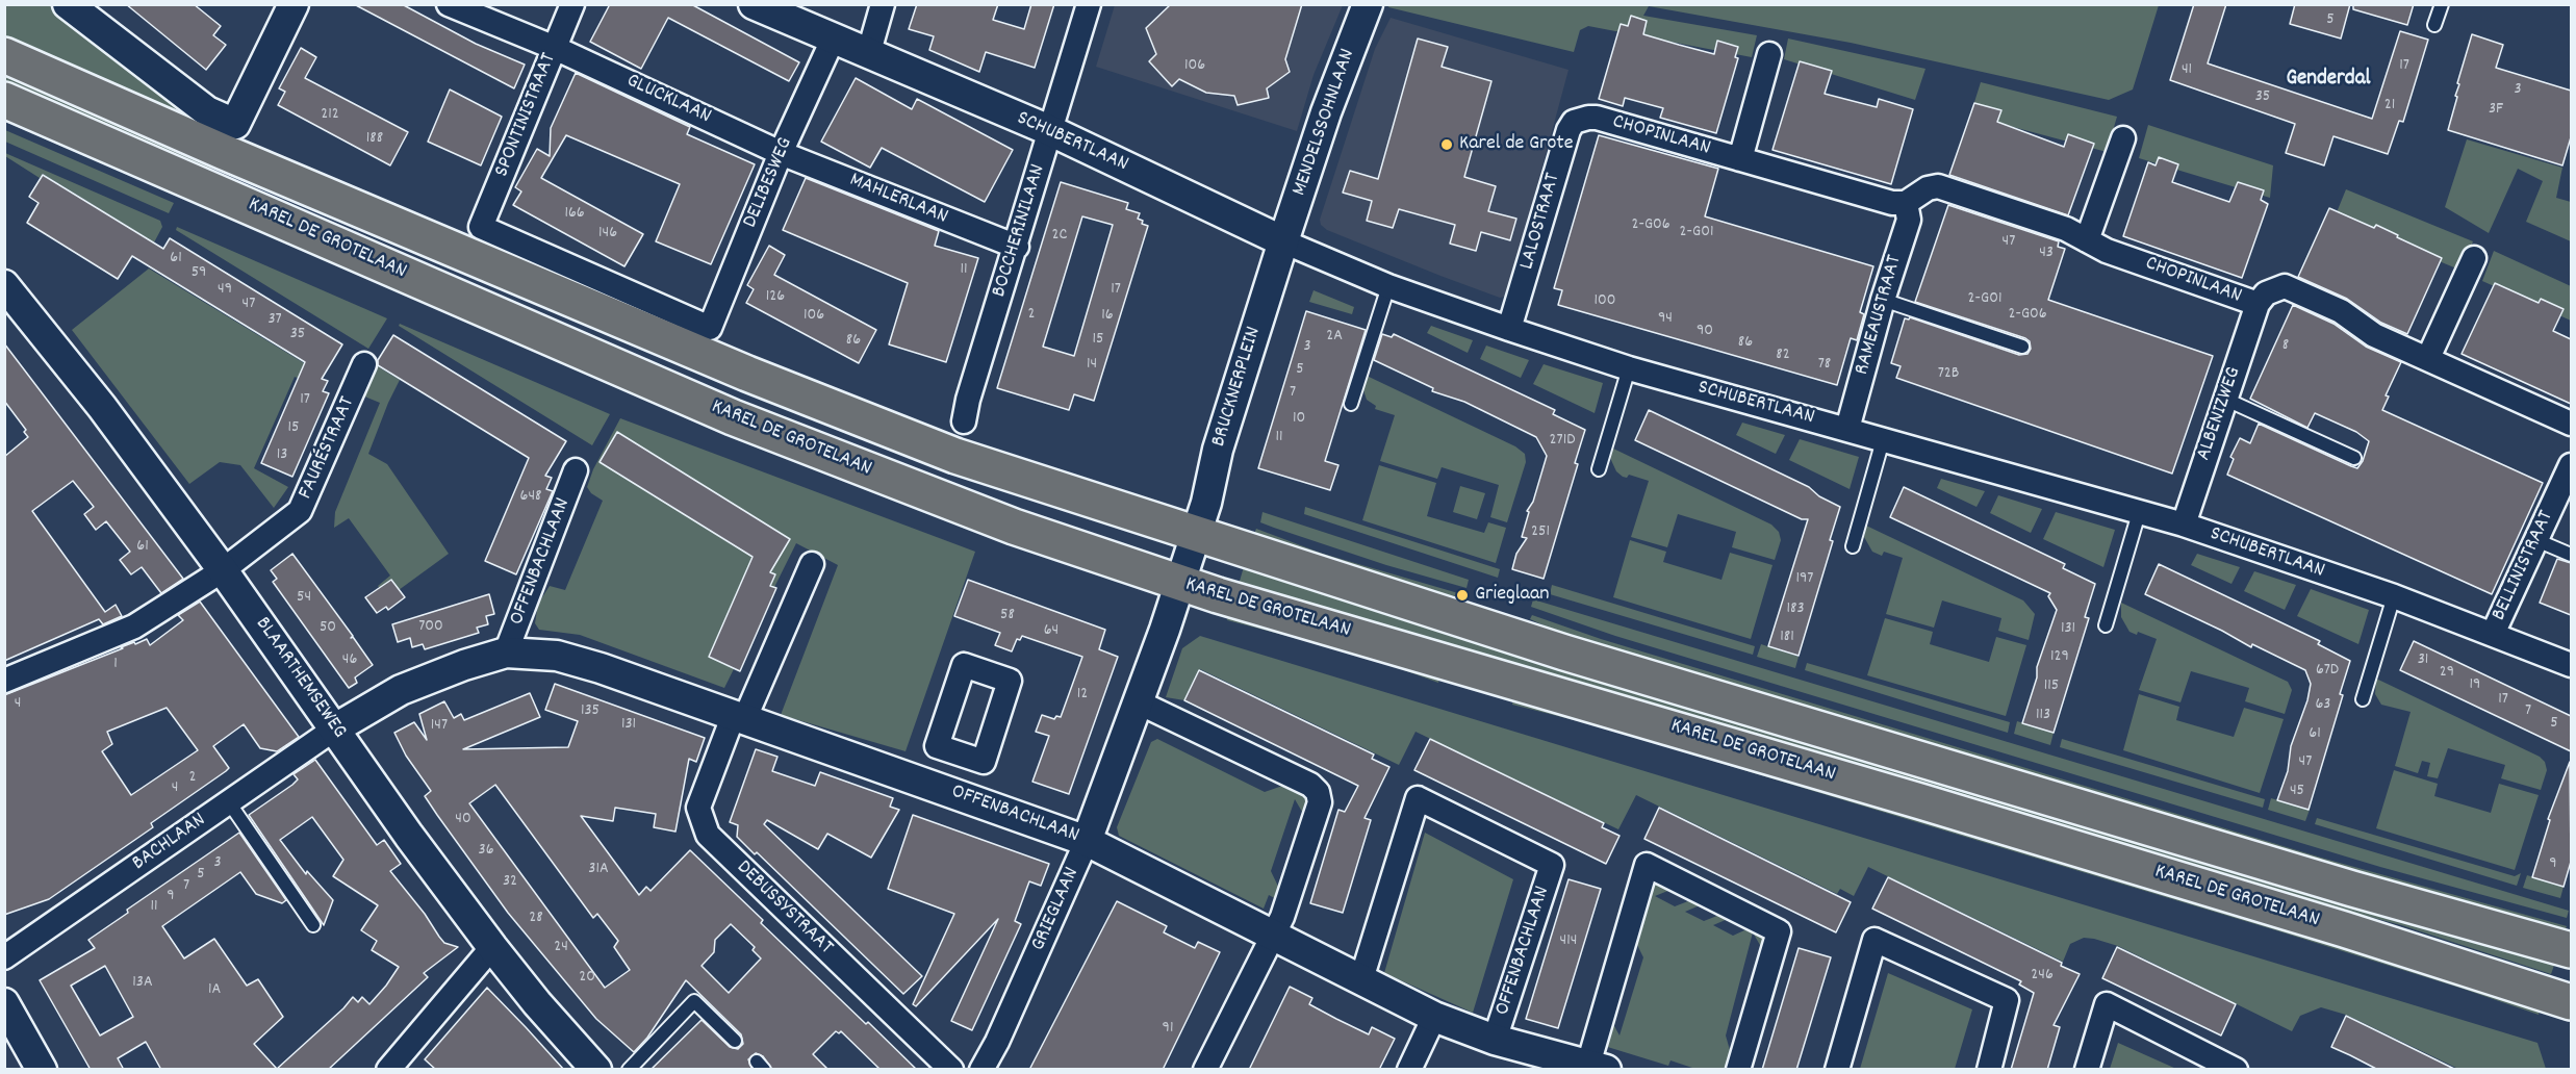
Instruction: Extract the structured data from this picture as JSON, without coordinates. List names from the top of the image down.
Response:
{
  "streets": {
    "main road": ["KAREL DE GROTELAAN"],
    "street": [
      "GLUCKLAAN",
      "SPONTINISTRAAT",
      "MENDELSSOHNLAAN",
      "CHOPINLAAN",
      "SCHUBERTLAAN",
      "DELIBESWEG",
      "MAHLERLAAN",
      "LALOSTRAAT",
      "BOCCHERINILAAN",
      "RAMEAUSTRAAT",
      "BRUCKNERPLEIN",
      "ALBENIZWEG",
      "FAURÉSTRAAT",
      "OFFENBACHLAAN",
      "BELLINISTRAAT",
      "BLAARTHEMSEWEG",
      "BACHLAAN",
      "DEBUSSYSTRAAT",
      "GRIEGLAAN"
    ]
  },
  "crossings": [
    ["GLUCKLAAN", "SPONTINISTRAAT"],
    ["GLUCKLAAN", "DELIBESWEG"],
    ["GLUCKLAAN", "MAHLERLAAN"],
    ["SPONTINISTRAAT", "DELIBESWEG"],
    ["MENDELSSOHNLAAN", "SCHUBERTLAAN"],
    ["MENDELSSOHNLAAN", "BRUCKNERPLEIN"],
    ["CHOPINLAAN", "LALOSTRAAT"],
    ["CHOPINLAAN", "RAMEAUSTRAAT"],
    ["CHOPINLAAN", "ALBENIZWEG"],
    ["SCHUBERTLAAN", "DELIBESWEG"],
    ["SCHUBERTLAAN", "LALOSTRAAT"],
    ["SCHUBERTLAAN", "BOCCHERINILAAN"],
    ["SCHUBERTLAAN", "RAMEAUSTRAAT"],
    ["SCHUBERTLAAN", "BRUCKNERPLEIN"],
    ["SCHUBERTLAAN", "ALBENIZWEG"],
    ["SCHUBERTLAAN", "BELLINISTRAAT"],
    ["DELIBESWEG", "MAHLERLAAN"],
    ["MAHLERLAAN", "BOCCHERINILAAN"],
    ["KAREL DE GROTELAAN", "BRUCKNERPLEIN"],
    ["KAREL DE GROTELAAN", "GRIEGLAAN"],
    ["BRUCKNERPLEIN", "GRIEGLAAN"],
    ["FAURÉSTRAAT", "BLAARTHEMSEWEG"],
    ["OFFENBACHLAAN", "BLAARTHEMSEWEG"],
    ["OFFENBACHLAAN", "BACHLAAN"],
    ["OFFENBACHLAAN", "DEBUSSYSTRAAT"],
    ["OFFENBACHLAAN", "GRIEGLAAN"],
    ["BLAARTHEMSEWEG", "BACHLAAN"]
  ],
  "districts": ["Genderdal"],
  "places": ["Karel de Grote", "Grieglaan"],
  "house_numbers": [
    "5",
    "106",
    "17",
    "41",
    "3",
    "35",
    "21",
    "3F",
    "212",
    "188",
    "166",
    "2-G06",
    "2-G01",
    "146",
    "2C",
    "47",
    "43",
    "61",
    "11",
    "59",
    "49",
    "17",
    "126",
    "2-G01",
    "100",
    "47",
    "2",
    "2-G06",
    "106",
    "16",
    "94",
    "37",
    "90",
    "35",
    "2A",
    "15",
    "86",
    "86",
    "8",
    "3",
    "82",
    "14",
    "78",
    "5",
    "72B",
    "7",
    "17",
    "10",
    "15",
    "11",
    "271D",
    "13",
    "648",
    "251",
    "61",
    "197",
    "54",
    "183",
    "58",
    "700",
    "50",
    "131",
    "64",
    "181",
    "129",
    "46",
    "31",
    "1",
    "67D",
    "29",
    "19",
    "115",
    "12",
    "17",
    "4",
    "63",
    "135",
    "7",
    "113",
    "5",
    "131",
    "147",
    "61",
    "47",
    "2",
    "4",
    "45",
    "40",
    "36",
    "3",
    "9",
    "31A",
    "5",
    "32",
    "7",
    "9",
    "11",
    "28",
    "414",
    "24",
    "246",
    "20",
    "13A",
    "1A",
    "91"
  ]
}
